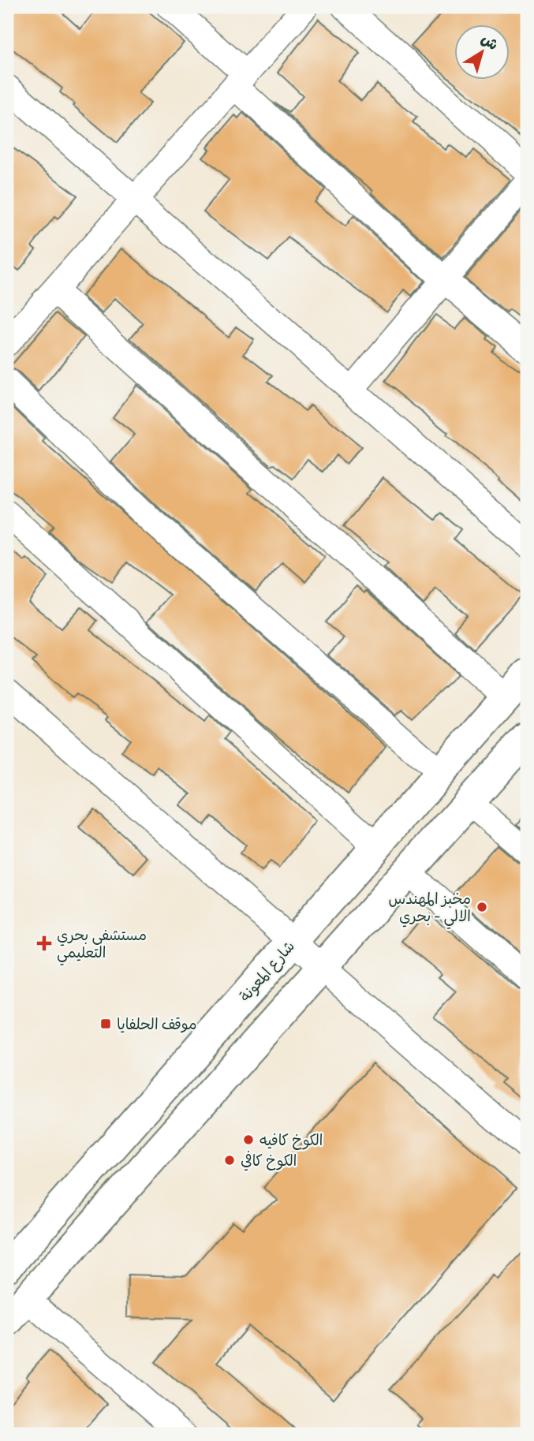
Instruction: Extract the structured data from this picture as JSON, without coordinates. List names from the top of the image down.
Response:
{
  "streets": {
    "highway": ["شارع المعونة"]
  },
  "places": {
    "other": ["مخبز المهندس الالي - بحري", "الكوخ كافيه", "الكوخ كافي"],
    "health": ["مستشفى بحري التعليمي"],
    "transit": ["موقف الحلفايا"]
  },
  "north": "top right"
}
